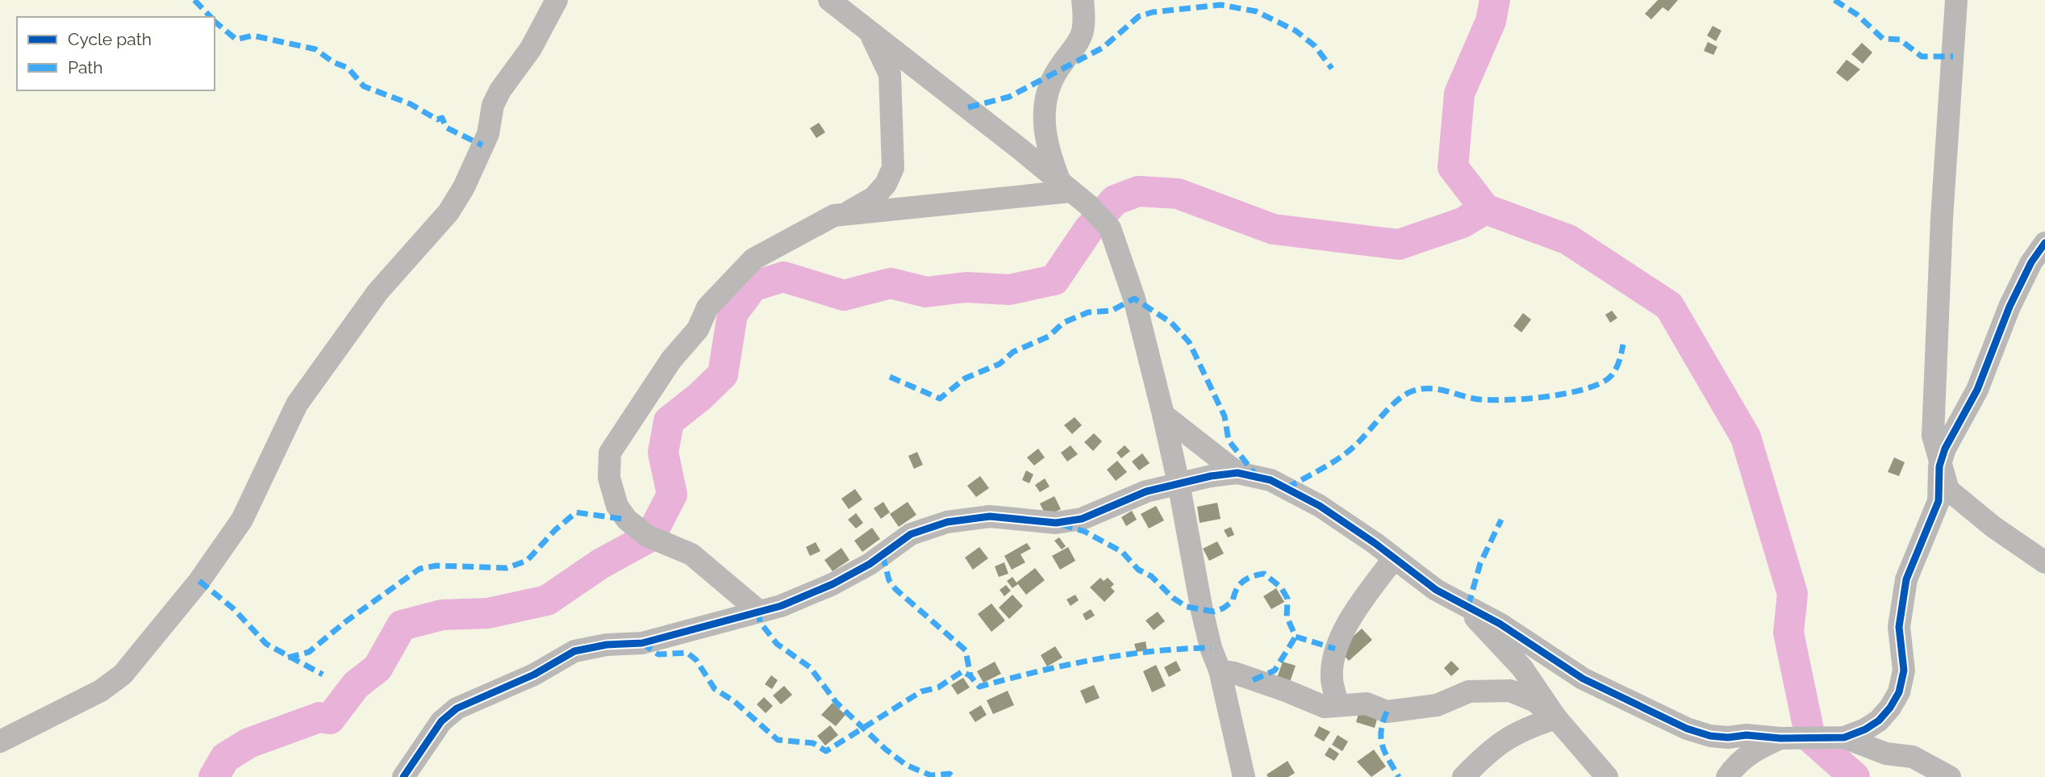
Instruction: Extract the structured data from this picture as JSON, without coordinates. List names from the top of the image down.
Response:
{
  "legend": ["Cycle path", "Path"]
}
